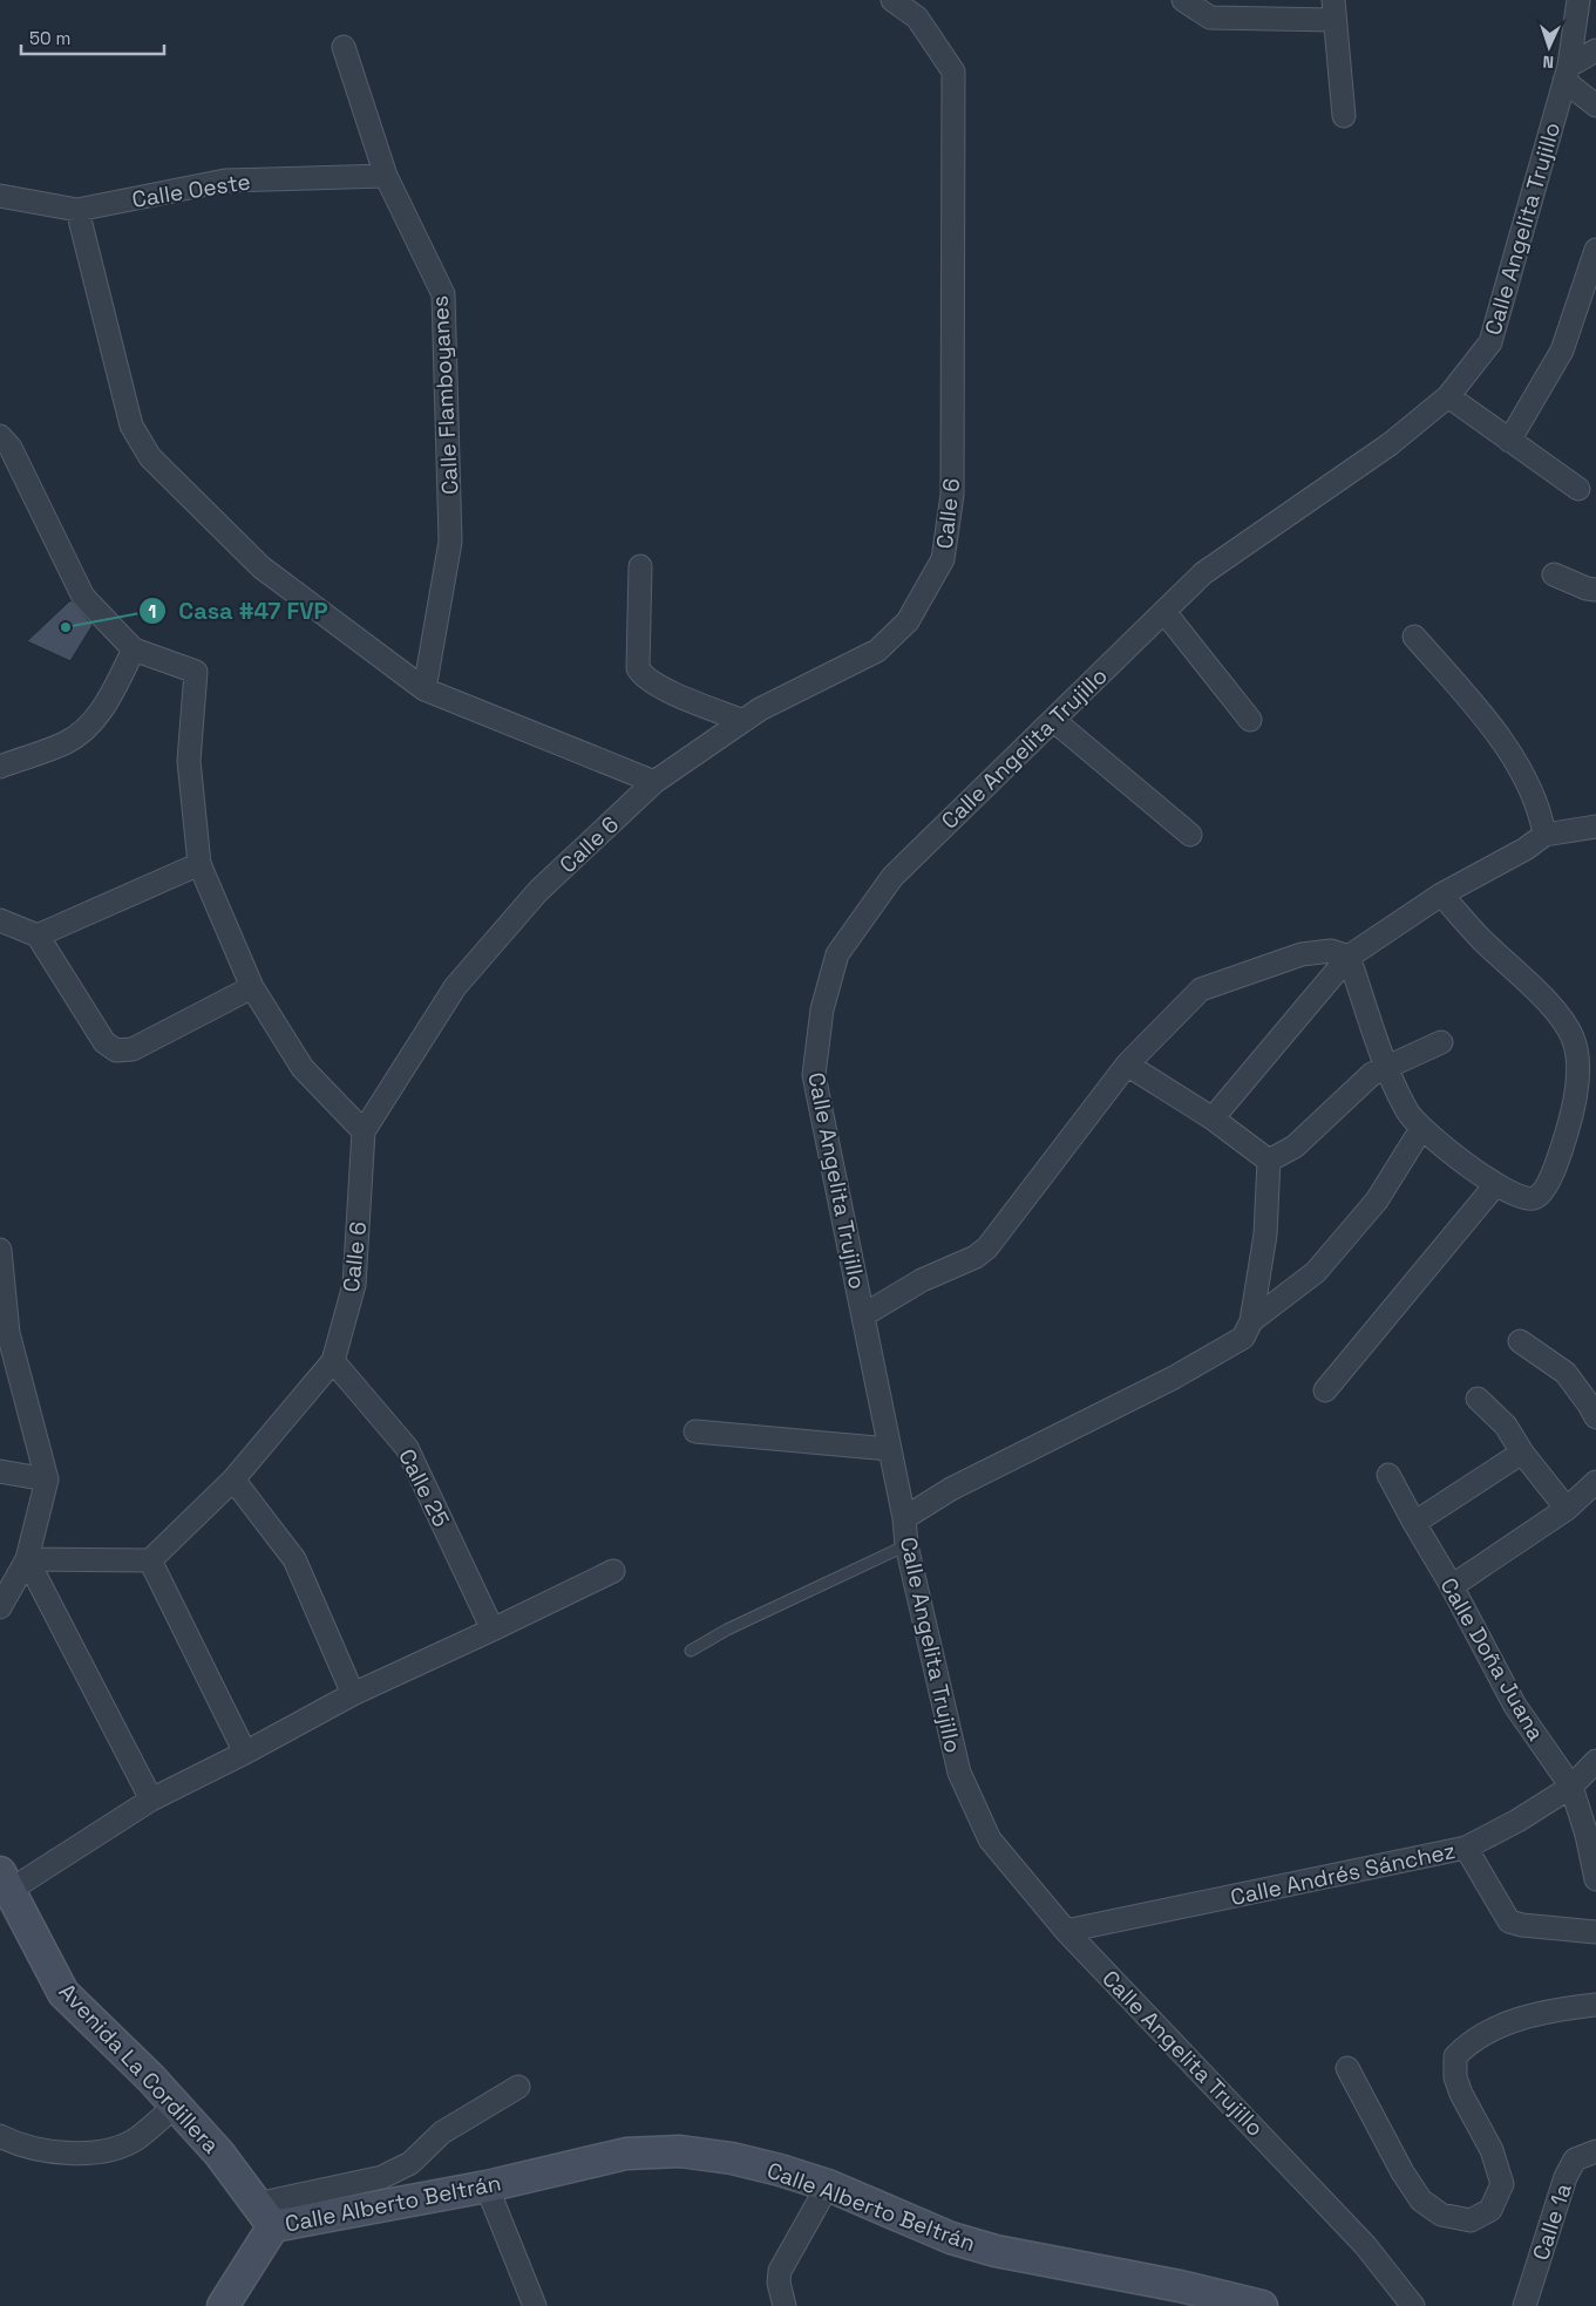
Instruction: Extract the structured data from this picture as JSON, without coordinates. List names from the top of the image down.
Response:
{
  "streets": {
    "main road": ["Avenida La Cordillera", "Calle Alberto Beltrán"],
    "street": [
      "Calle Oeste",
      "Calle Angelita Trujillo",
      "Calle Flamboyanes",
      "Calle 6",
      "Calle 25",
      "Calle Doña Juana",
      "Calle Andrés Sánchez",
      "Calle 1a"
    ]
  },
  "crossings": [
    ["Calle Oeste", "Calle Flamboyanes"],
    ["Calle Angelita Trujillo", "Calle Andrés Sánchez"],
    ["Calle 6", "Calle 25"],
    ["Calle Doña Juana", "Calle Andrés Sánchez"],
    ["Avenida La Cordillera", "Calle Alberto Beltrán"]
  ],
  "places": ["Casa #47 FVP"],
  "scale_bar": "50 m",
  "north": "bottom"
}
